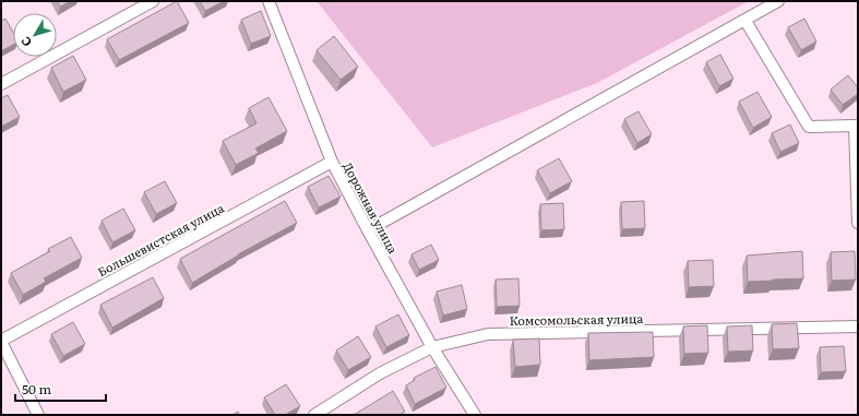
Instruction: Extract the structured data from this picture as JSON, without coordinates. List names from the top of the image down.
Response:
{
  "streets": {
    "street": ["Дорожная улица", "Большевистская улица", "Комсомольская улица"]
  },
  "crossings": [
    ["Дорожная улица", "Большевистская улица"],
    ["Дорожная улица", "Комсомольская улица"]
  ],
  "scale_bar": "50 m",
  "north": "bottom left"
}
